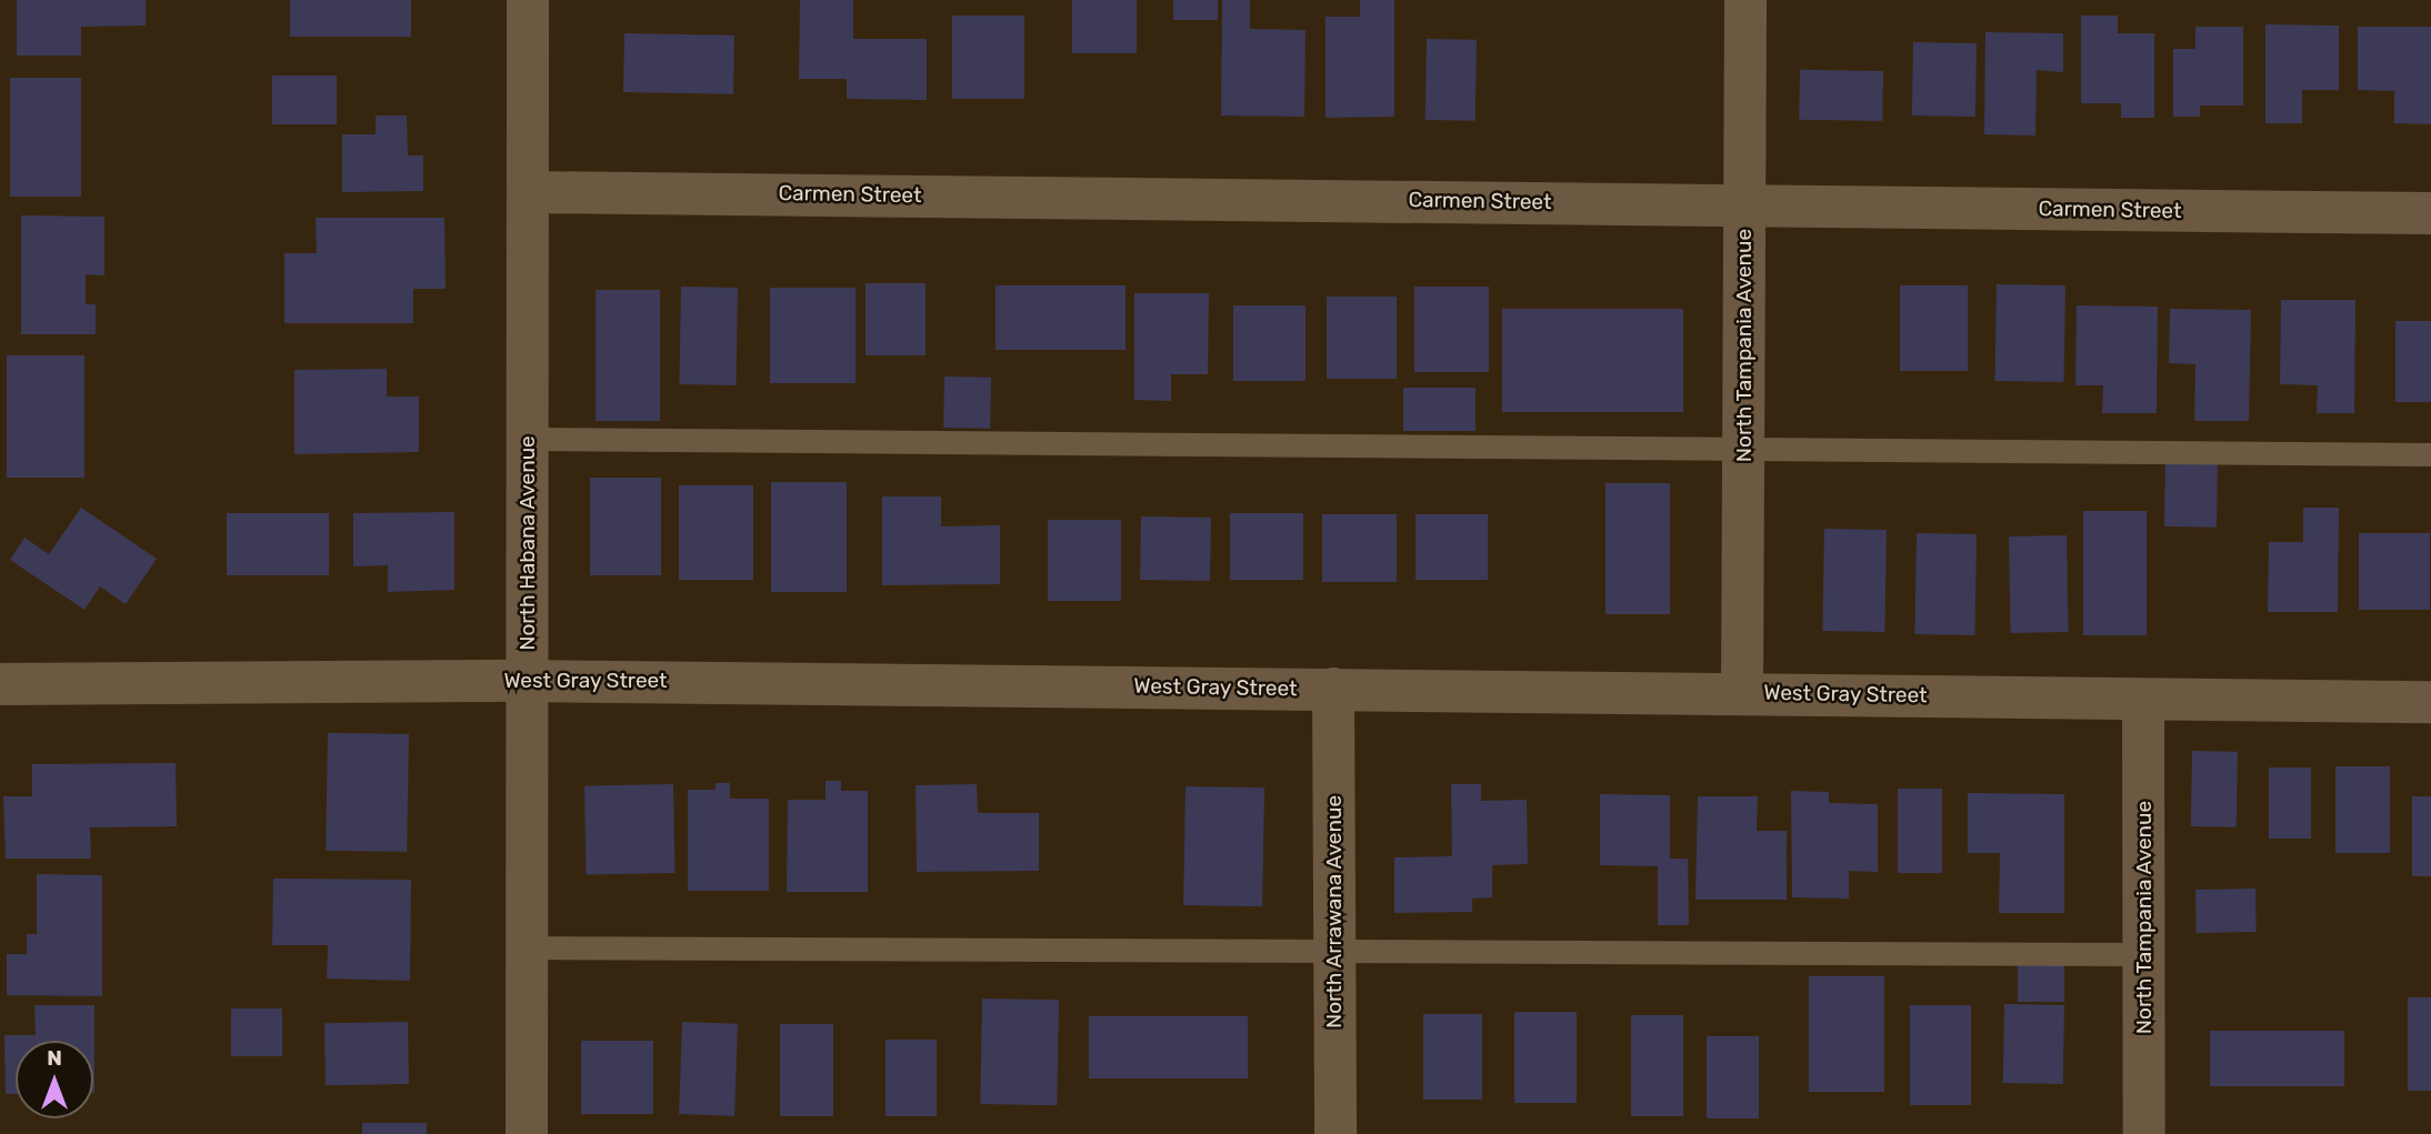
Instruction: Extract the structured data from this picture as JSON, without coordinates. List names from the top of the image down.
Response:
{
  "streets": {
    "street": [
      "Carmen Street",
      "North Tampania Avenue",
      "North Habana Avenue",
      "West Gray Street",
      "North Arrawana Avenue"
    ]
  },
  "crossings": [
    ["Carmen Street", "North Tampania Avenue"],
    ["Carmen Street", "North Habana Avenue"],
    ["North Tampania Avenue", "West Gray Street"],
    ["North Habana Avenue", "West Gray Street"],
    ["West Gray Street", "North Arrawana Avenue"]
  ],
  "north": "top"
}
